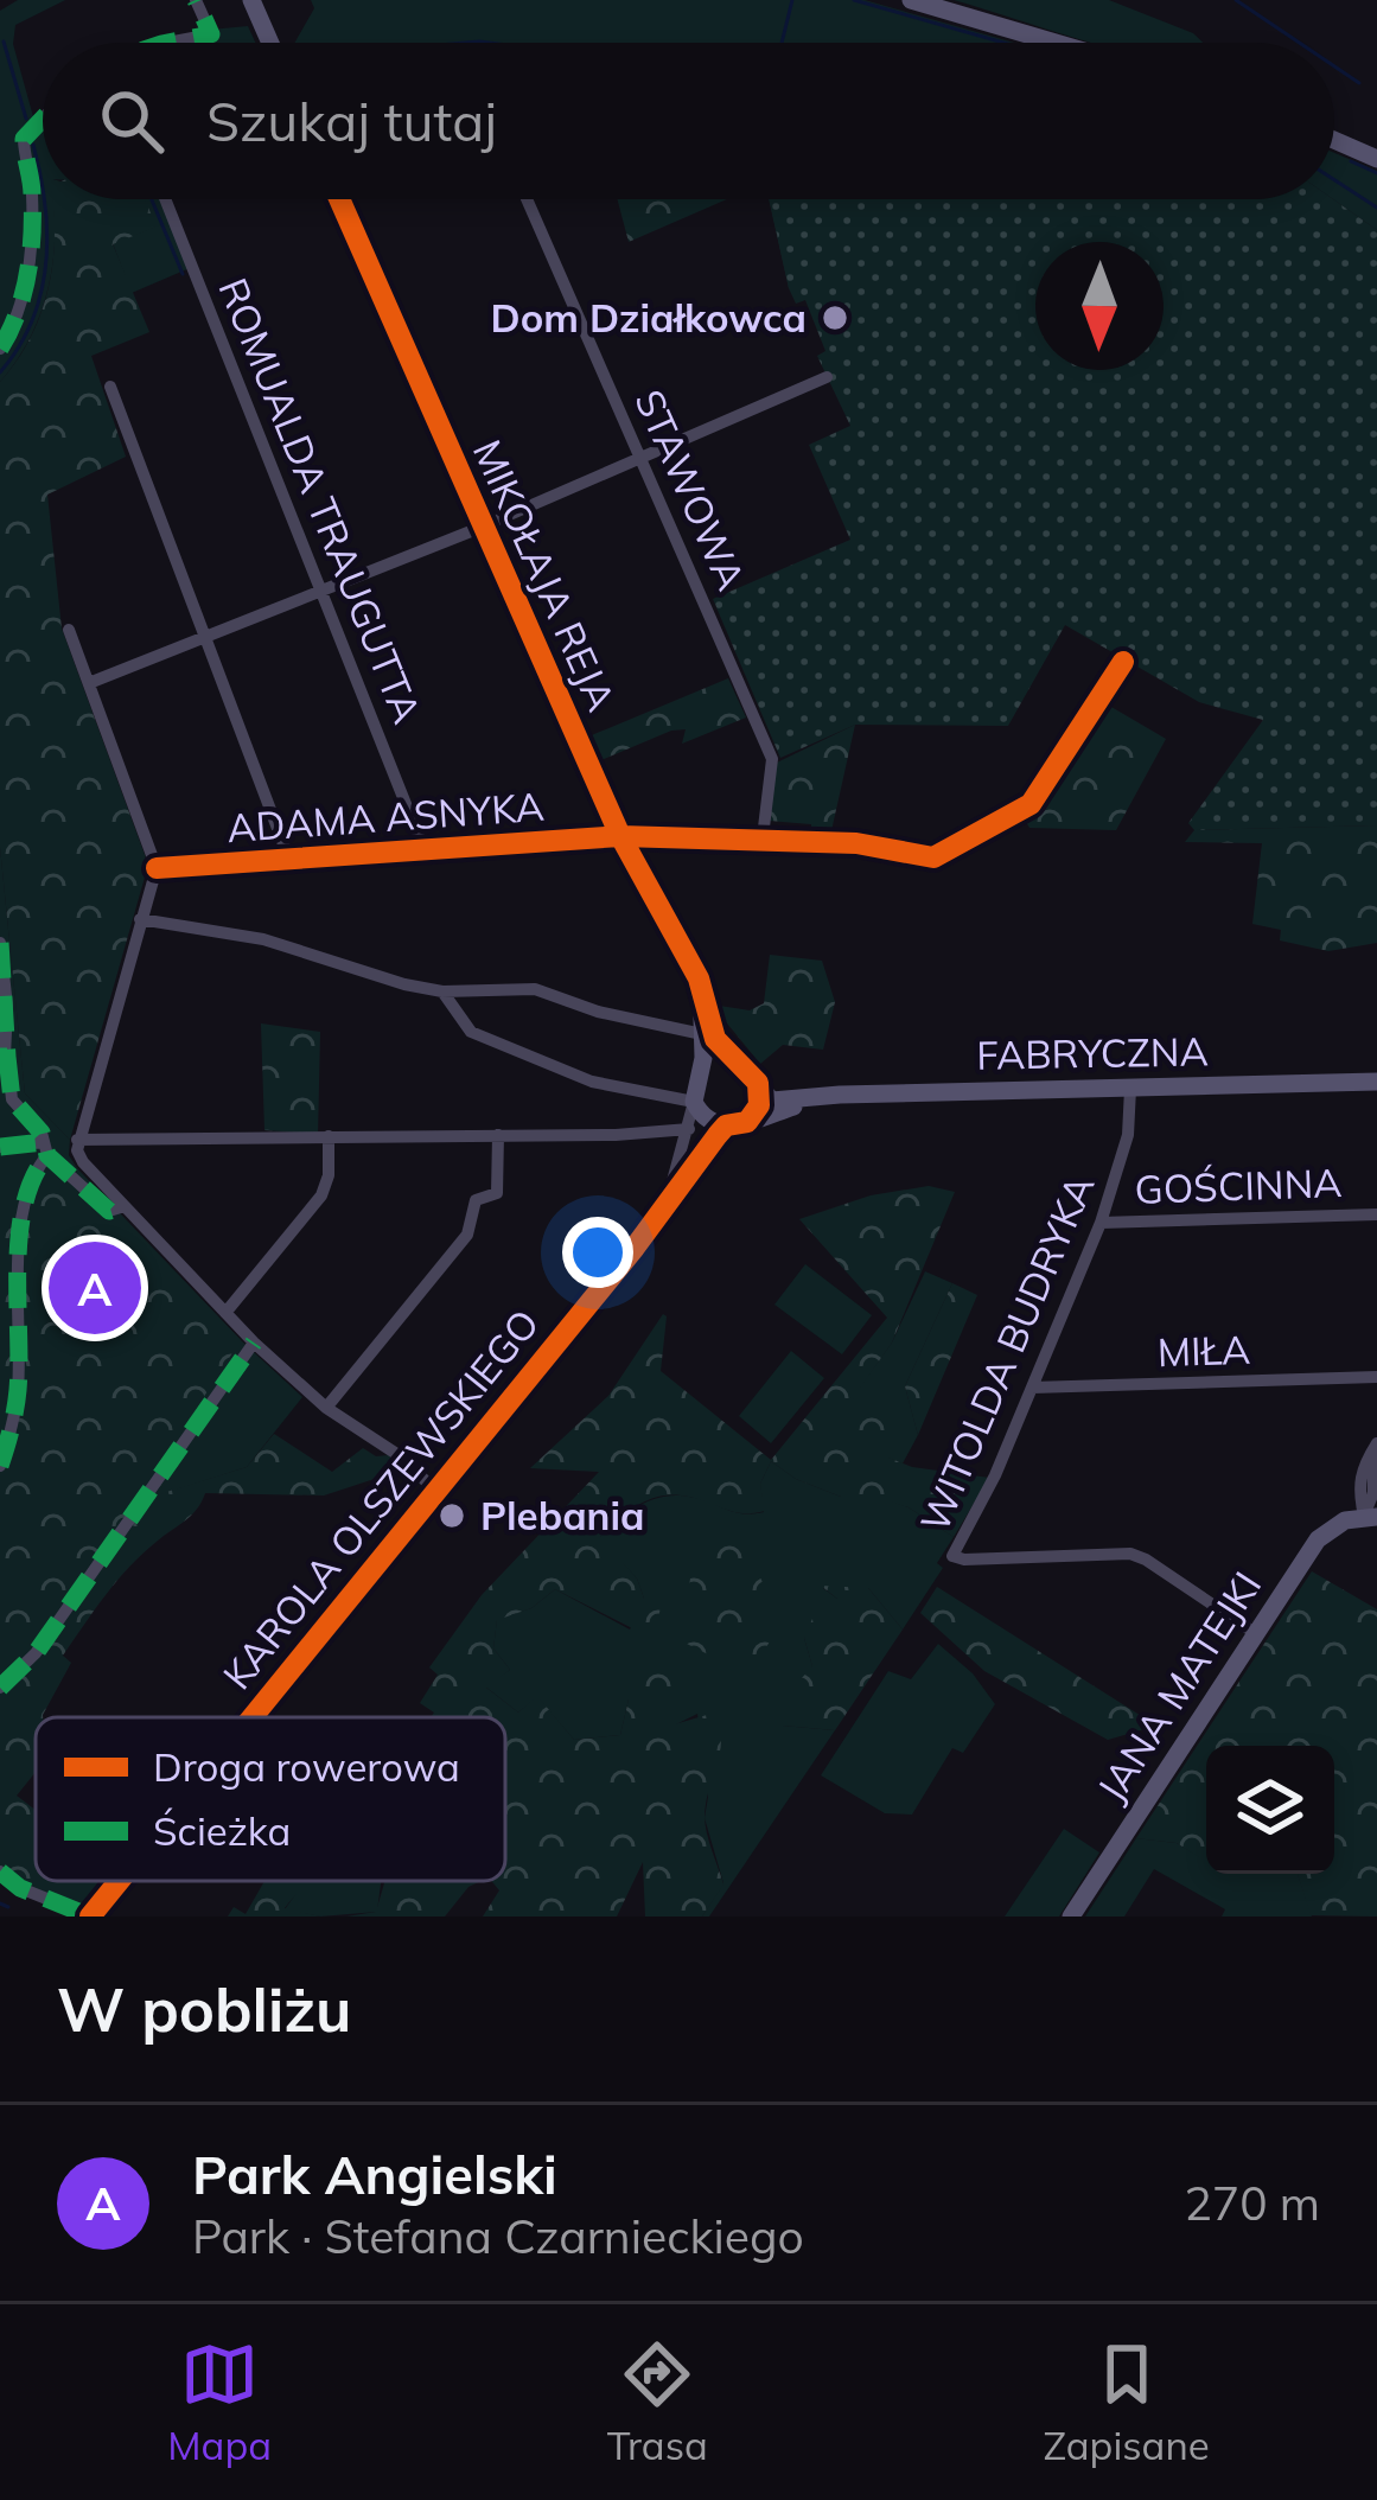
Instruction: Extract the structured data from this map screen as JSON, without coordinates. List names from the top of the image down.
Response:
{
  "streets": {
    "street": [
      "STAWOWA",
      "ROMUALDA TRAUGUTTA",
      "MIKOŁAJA REJA",
      "ADAMA ASNYKA",
      "FABRYCZNA",
      "GOŚCINNA",
      "MIŁA",
      "WITOLDA BUDRYKA",
      "KAROLA OLSZEWSKIEGO",
      "JANA MATEJKI"
    ]
  },
  "crossings": [
    ["STAWOWA", "ADAMA ASNYKA"],
    ["ROMUALDA TRAUGUTTA", "ADAMA ASNYKA"],
    ["MIKOŁAJA REJA", "ADAMA ASNYKA"],
    ["FABRYCZNA", "WITOLDA BUDRYKA"],
    ["FABRYCZNA", "KAROLA OLSZEWSKIEGO"],
    ["GOŚCINNA", "WITOLDA BUDRYKA"],
    ["MIŁA", "WITOLDA BUDRYKA"],
    ["WITOLDA BUDRYKA", "JANA MATEJKI"]
  ],
  "places": ["Dom Działkowca", "Plebania"],
  "legend": ["Droga rowerowa", "Ścieżka"],
  "north": "bottom",
  "page": {
    "search": "Szukaj tutaj",
    "pins": "A",
    "heading": "W pobliżu",
    "list": [
      {
        "mark": "A",
        "name": "Park Angielski",
        "note": "Park · Stefana Czarnieckiego",
        "value": "270 m"
      }
    ],
    "nav": ["Mapa", "Trasa", "Zapisane"]
  }
}
